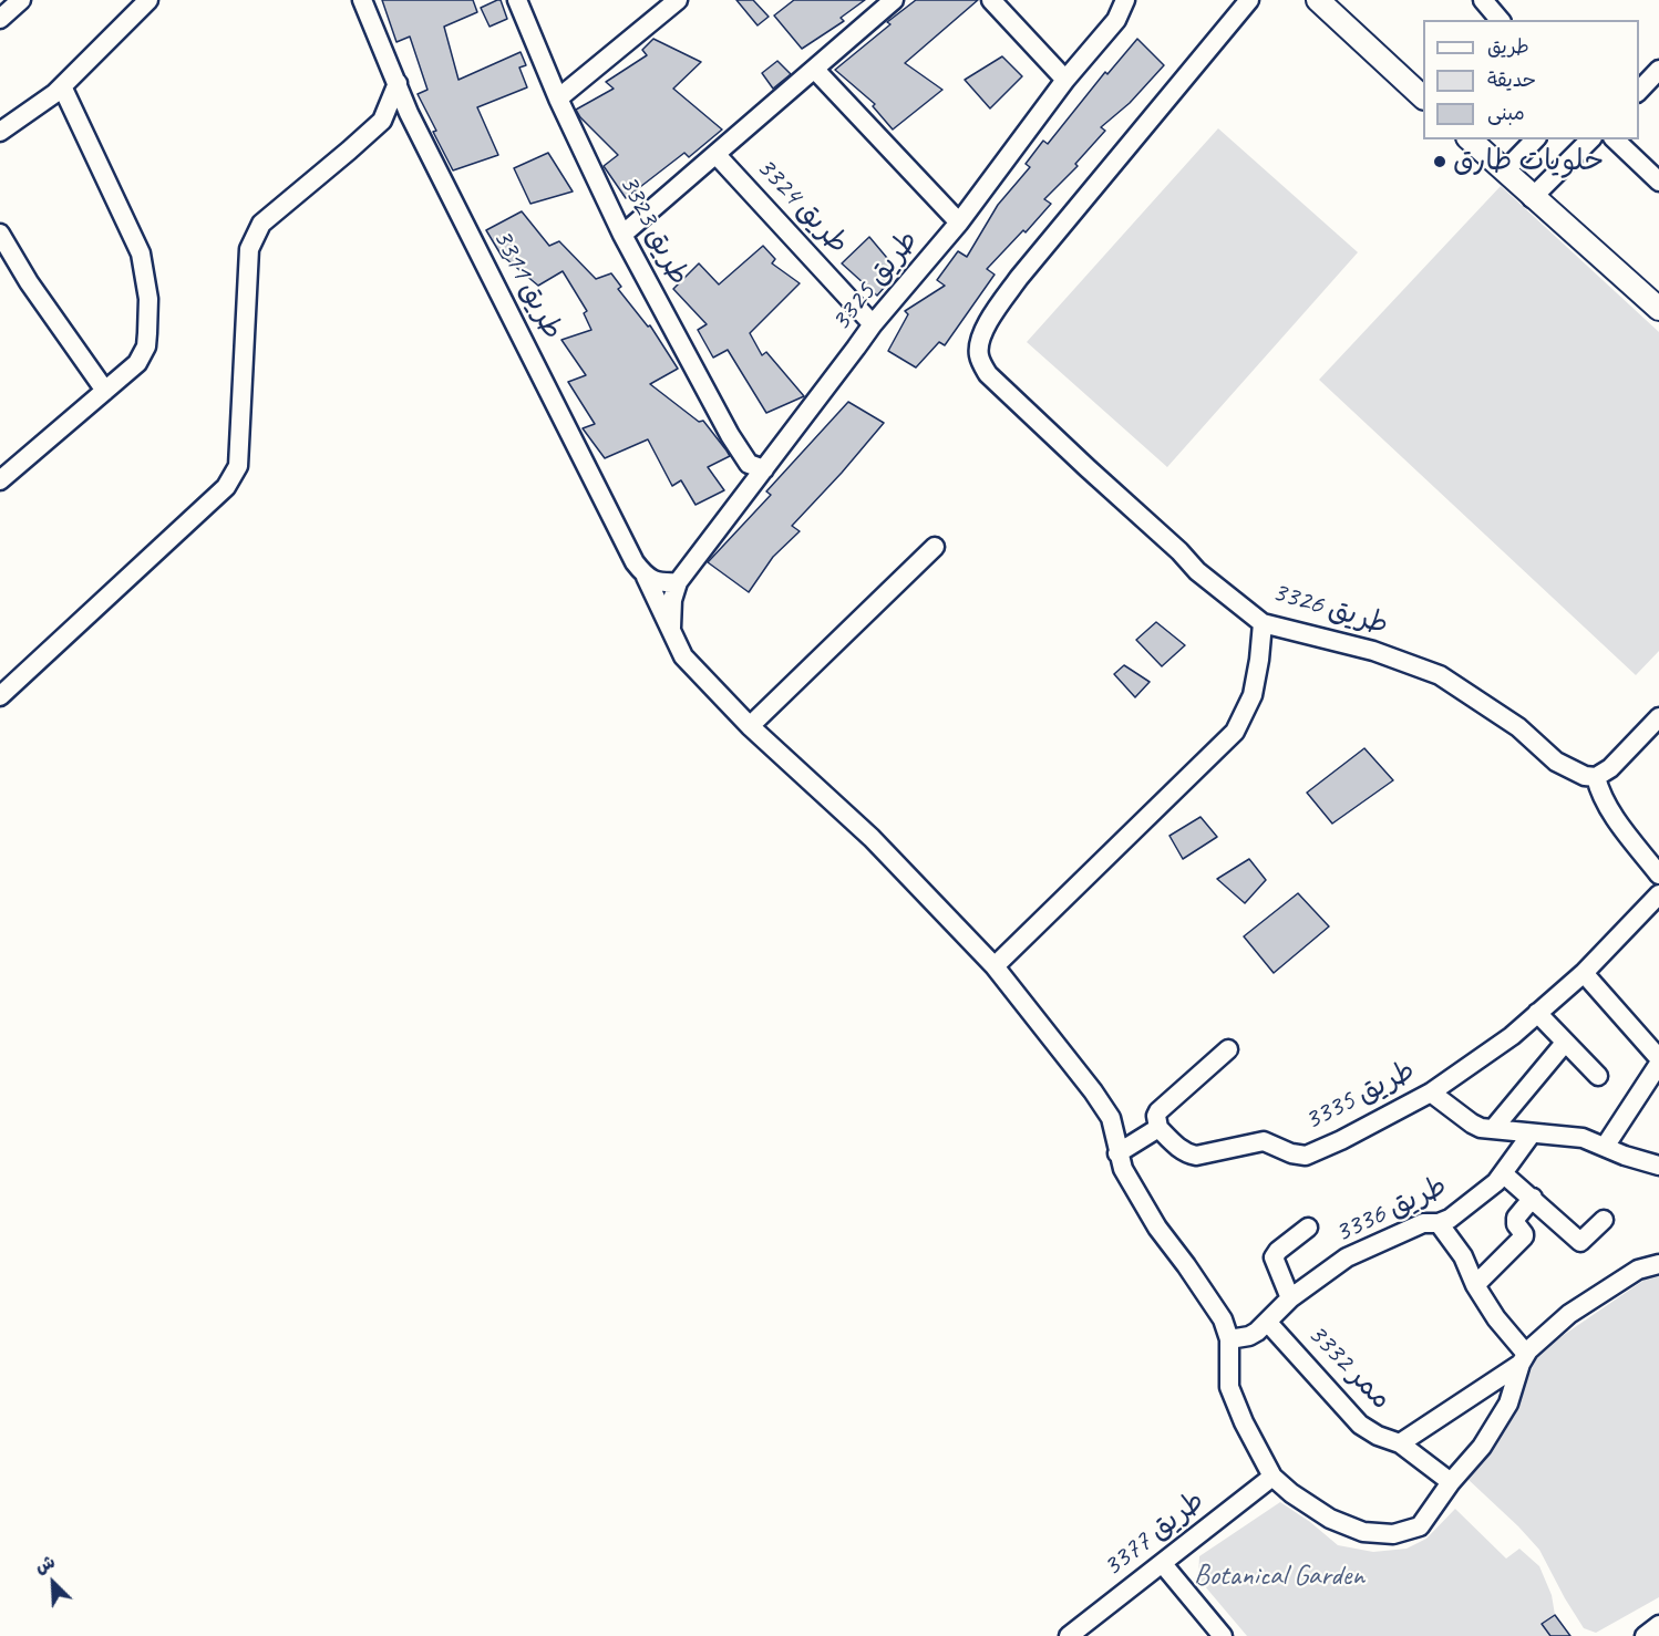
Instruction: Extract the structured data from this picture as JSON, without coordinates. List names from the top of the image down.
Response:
{
  "streets": {
    "street": [
      "طريق 3324",
      "طريق 3323",
      "طريق 3325",
      "طريق 3311",
      "طريق 3326",
      "طريق 3335",
      "طريق 3336",
      "ممر 3332",
      "طريق 3377"
    ]
  },
  "crossings": [
    ["طريق 3324", "طريق 3323"],
    ["طريق 3324", "طريق 3325"],
    ["طريق 3323", "طريق 3325"],
    ["طريق 3325", "طريق 3311"],
    ["طريق 3311", "طريق 3336"],
    ["طريق 3336", "ممر 3332"]
  ],
  "parks": ["Botanical Garden"],
  "places": ["حلويات طارق"],
  "legend": ["طريق", "حديقة", "مبنى"],
  "north": "top left"
}
